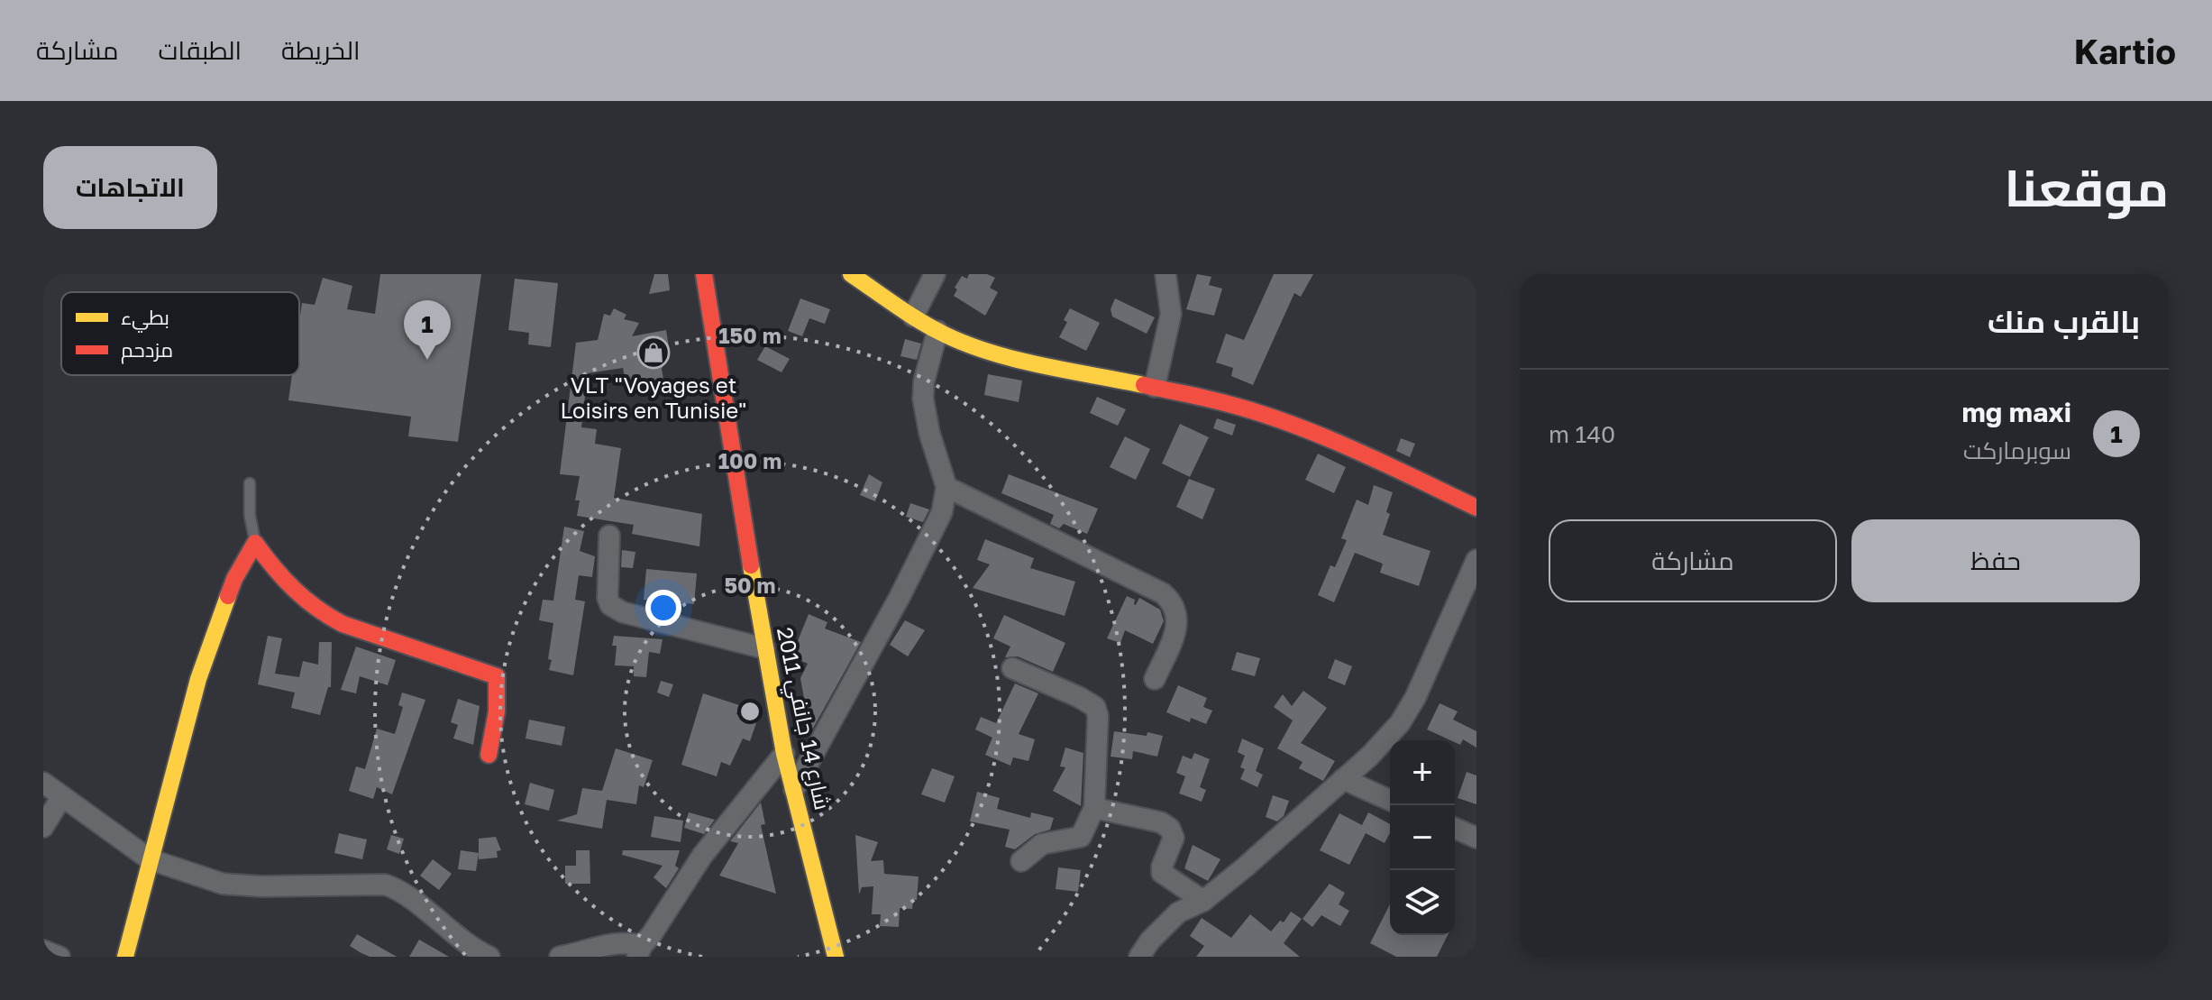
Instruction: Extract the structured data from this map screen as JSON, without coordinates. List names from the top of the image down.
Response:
{
  "streets": {
    "street": ["شارع 14 جانفي 2011"]
  },
  "places": {
    "shop": ["VLT \"Voyages et Loisirs en Tunisie\""]
  },
  "legend": ["بطيء", "مزدحم"],
  "page": {
    "header": "Kartio",
    "nav": ["الخريطة", "الطبقات", "مشاركة"],
    "title": "موقعنا",
    "buttons": [
      "الاتجاهات",
      ["حفظ", "مشاركة"]
    ],
    "heading": "بالقرب منك",
    "pins": "1",
    "list": [
      {
        "mark": "1",
        "name": "mg maxi",
        "note": "سوبرماركت",
        "value": "140 m"
      }
    ],
    "map_buttons": ["+", "−"]
  },
  "rings": ["150 m", "100 m", "50 m"]
}
